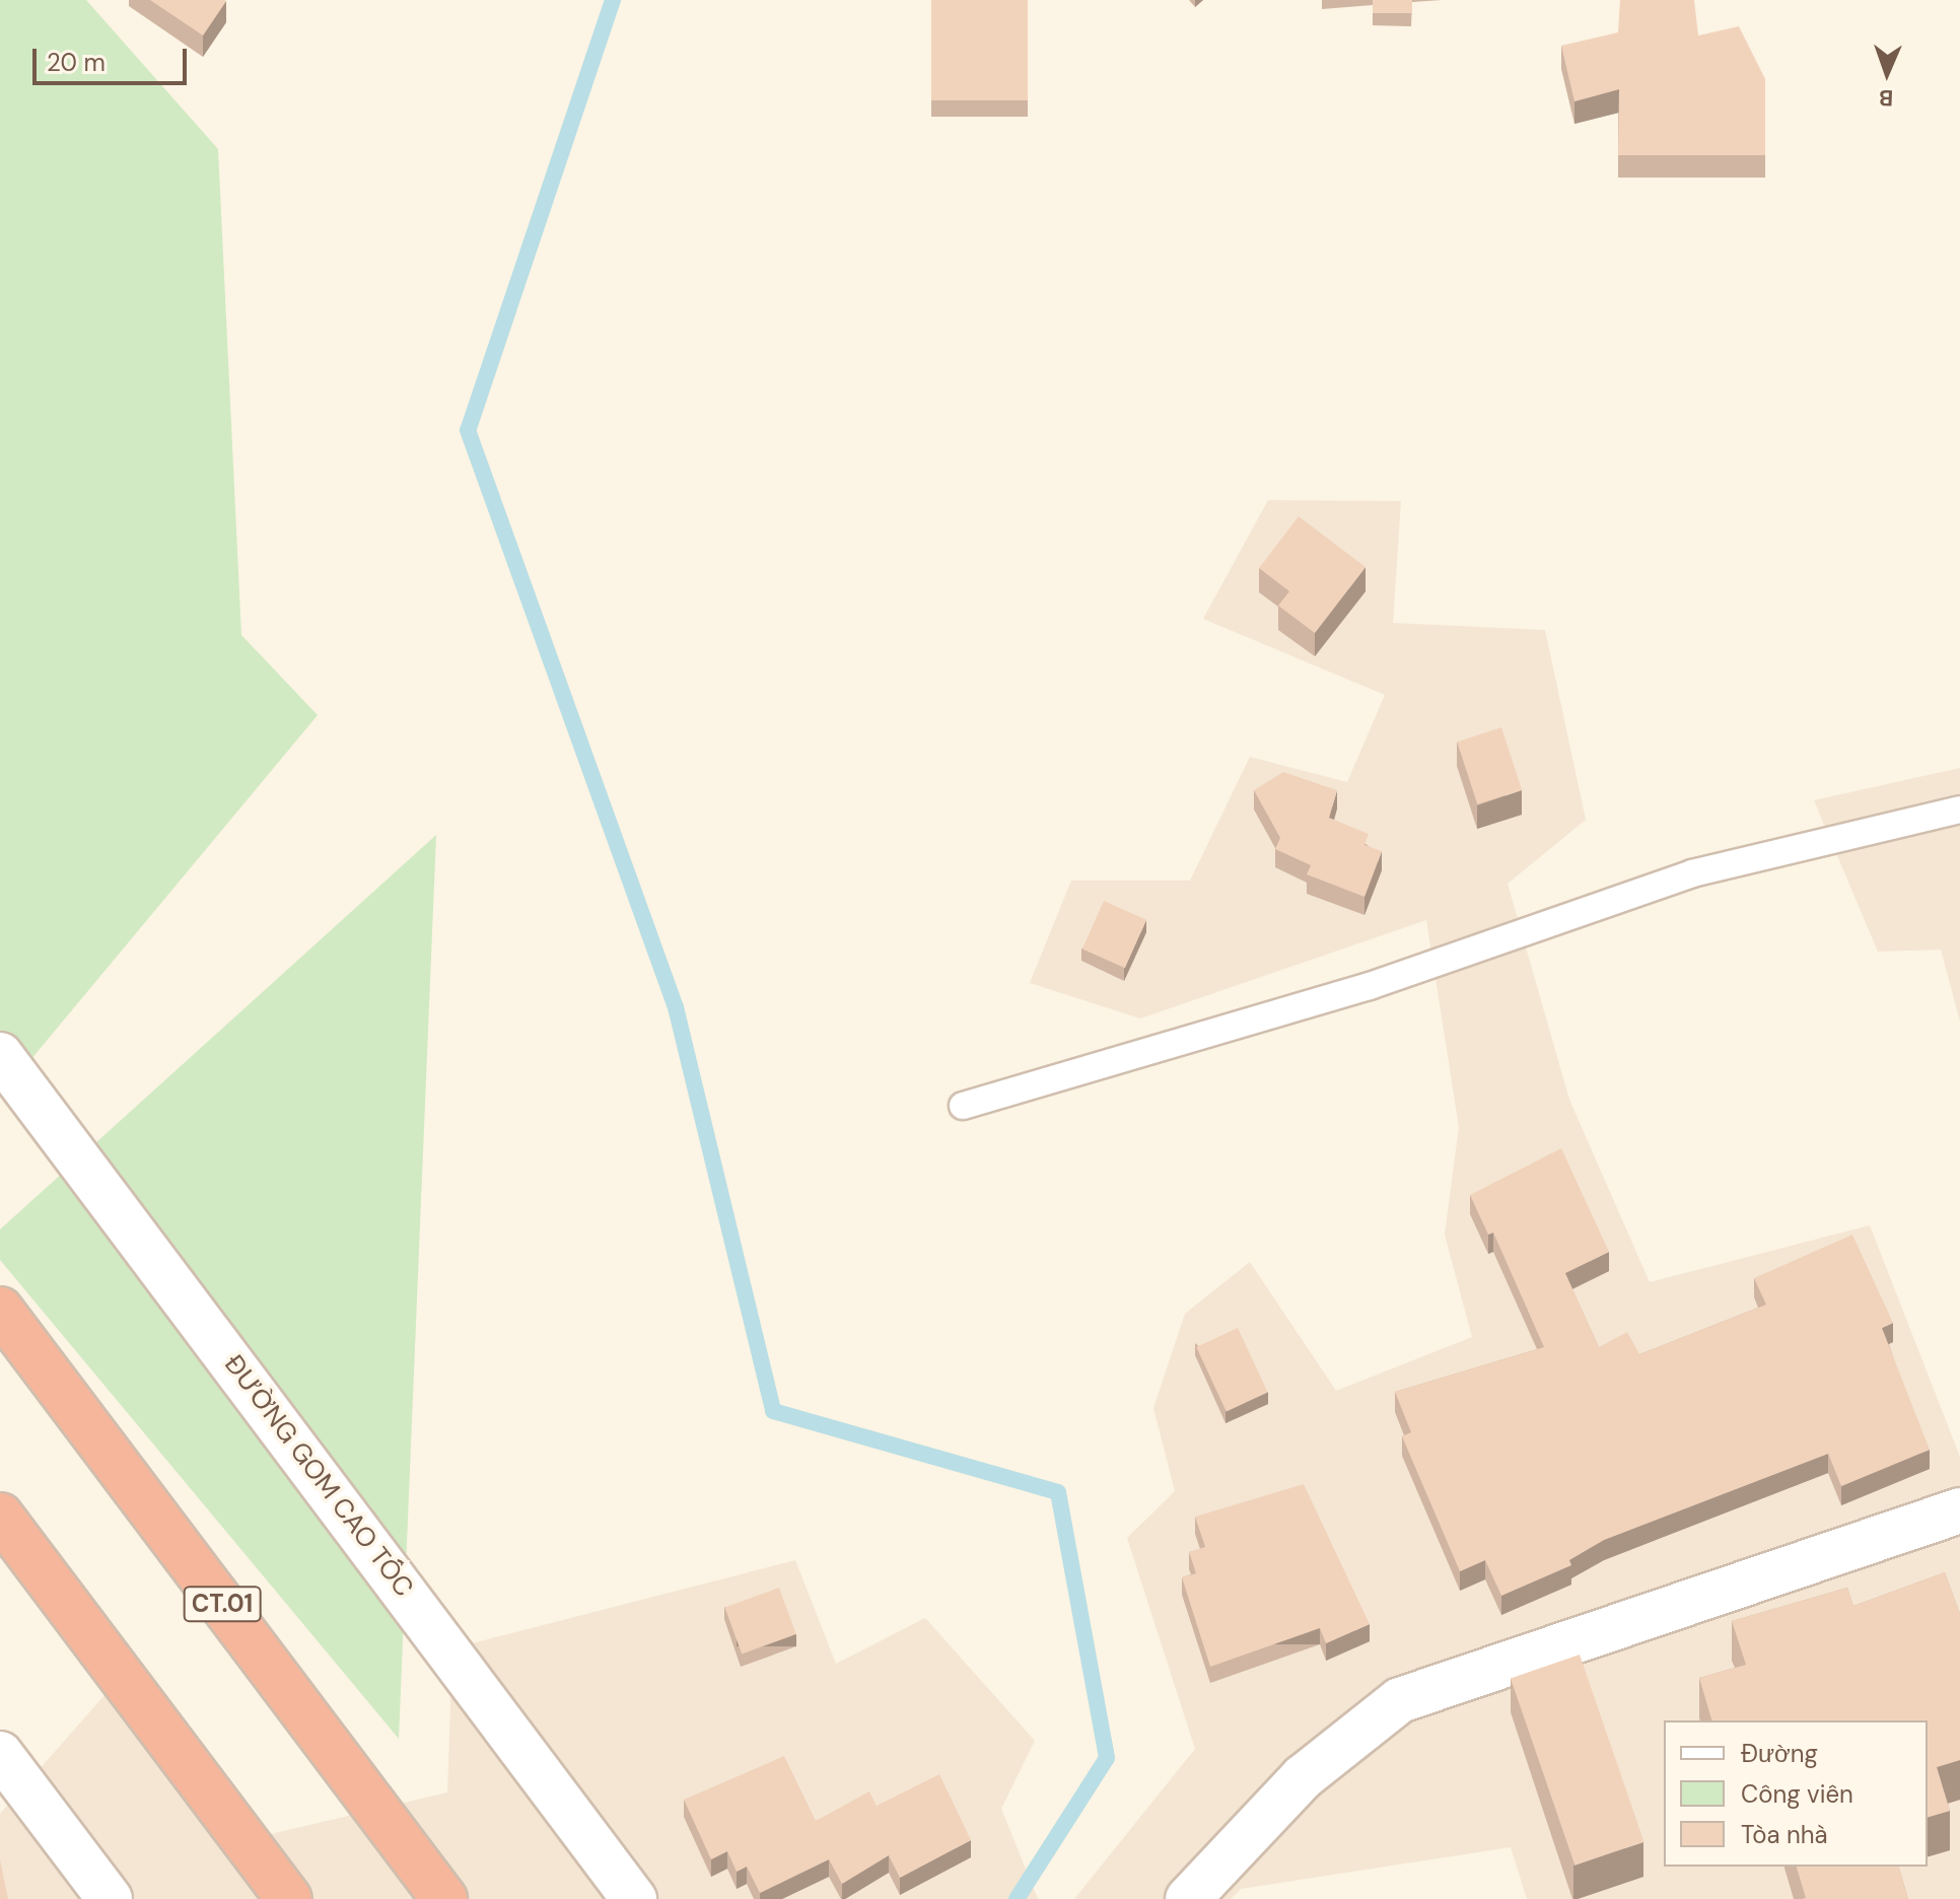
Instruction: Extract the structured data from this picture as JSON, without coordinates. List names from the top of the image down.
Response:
{
  "streets": {
    "highway": ["CT.01"],
    "main road": ["ĐƯỜNG GOM CAO TỐC"]
  },
  "legend": ["Đường", "Công viên", "Tòa nhà"],
  "scale_bar": "20 m",
  "north": "bottom"
}
